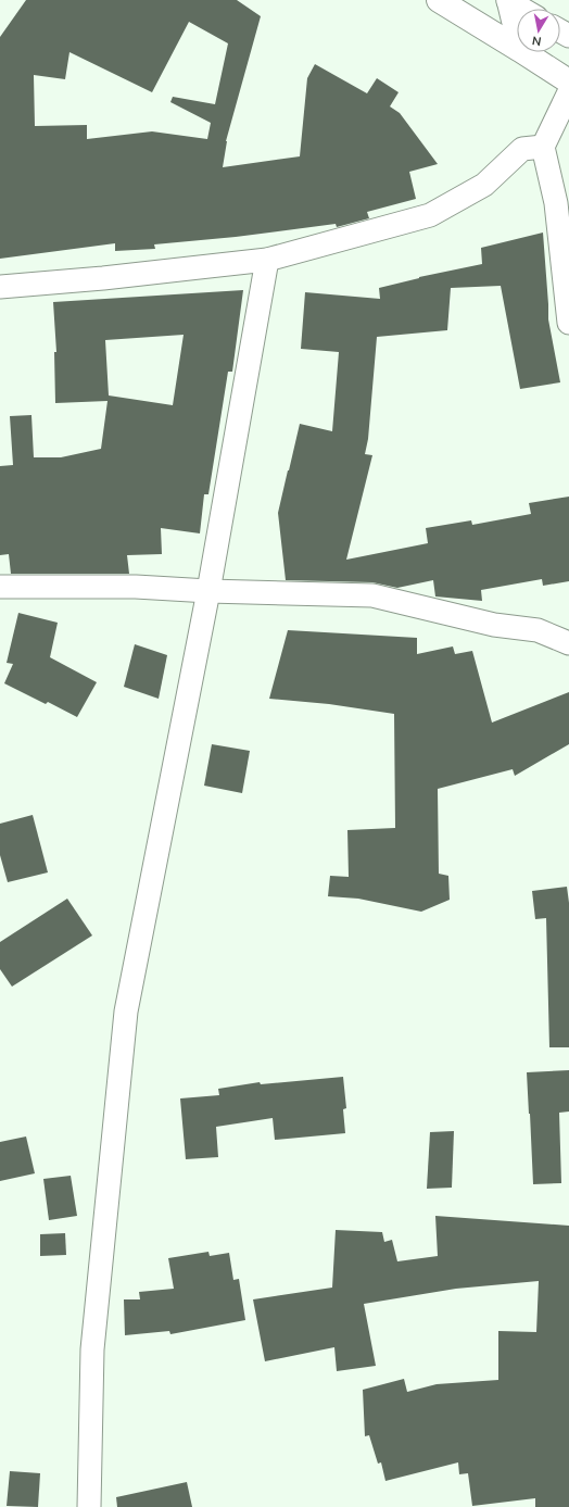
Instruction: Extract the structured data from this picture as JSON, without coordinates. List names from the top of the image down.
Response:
{
  "north": "bottom"
}
